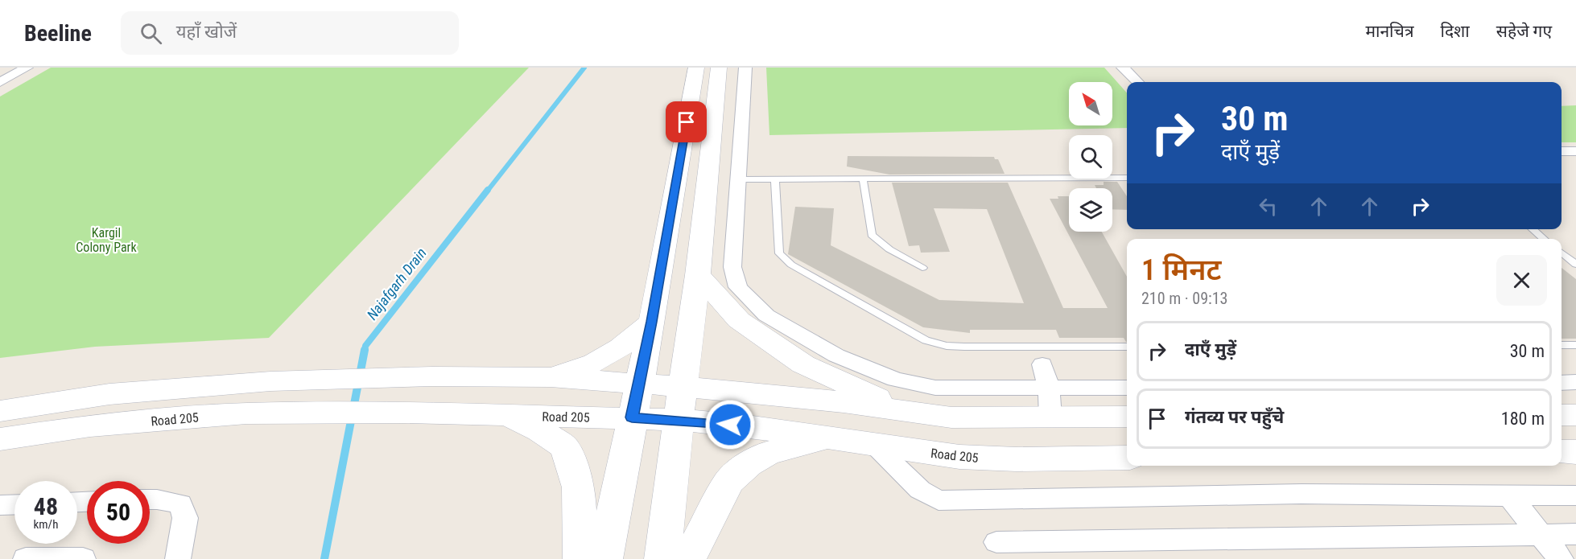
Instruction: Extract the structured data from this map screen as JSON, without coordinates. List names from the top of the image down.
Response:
{
  "streets": {
    "main road": ["Road 205"]
  },
  "water": ["Najafgarh Drain"],
  "parks": ["Kargil Colony Park"],
  "north": "top left",
  "page": {
    "header": "Beeline",
    "search": "यहाँ खोजें",
    "nav": ["मानचित्र", "दिशा", "सहेजे गए"],
    "turn": ["30 m", "दाएँ मुड़ें"],
    "heading": ["1 मिनट", "210 m · 09:13"],
    "list": [
      {
        "name": "दाएँ मुड़ें",
        "value": "30 m"
      },
      {
        "name": "गंतव्य पर पहुँचे",
        "value": "180 m"
      }
    ],
    "speed": "48 km/h",
    "limit": "50"
  }
}
